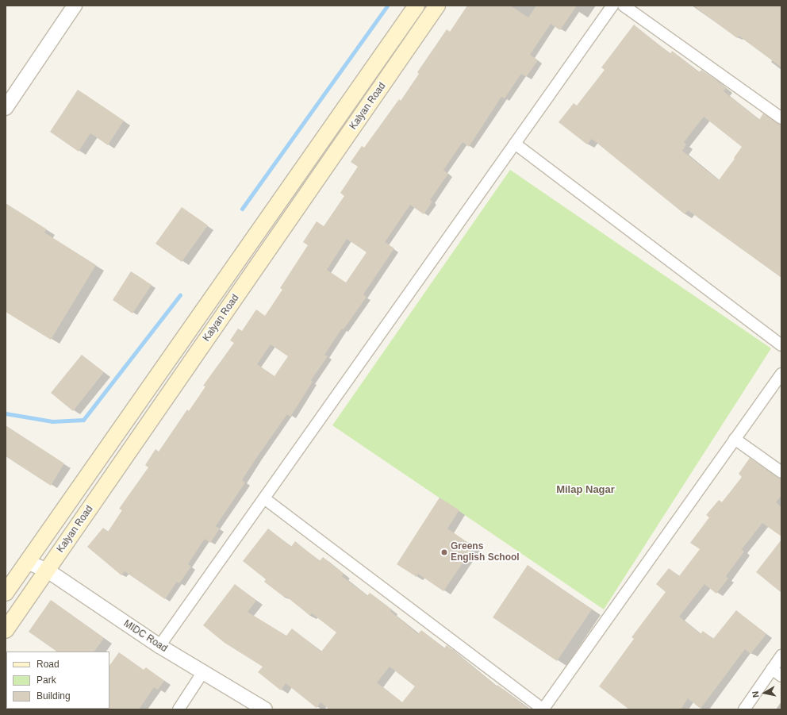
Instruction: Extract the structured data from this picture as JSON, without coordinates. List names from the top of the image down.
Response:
{
  "streets": {
    "main road": ["Kalyan Road"],
    "street": ["MIDC Road"]
  },
  "crossings": [
    ["Kalyan Road", "MIDC Road"]
  ],
  "districts": ["Milap Nagar"],
  "places": ["Greens English School"],
  "legend": ["Road", "Park", "Building"],
  "north": "left"
}
